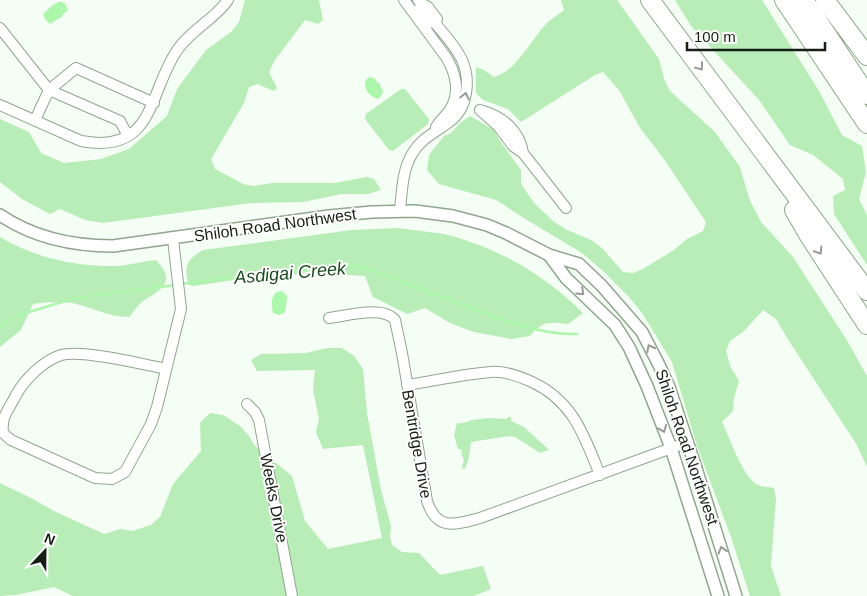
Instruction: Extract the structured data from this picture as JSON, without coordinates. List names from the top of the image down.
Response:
{
  "streets": {
    "street": ["Shiloh Road Northwest", "Bentridge Drive", "Weeks Drive"]
  },
  "crossings": [
    ["Shiloh Road Northwest", "Bentridge Drive"]
  ],
  "water": ["Asdigai Creek"],
  "scale_bar": "100 m",
  "north": "top"
}
